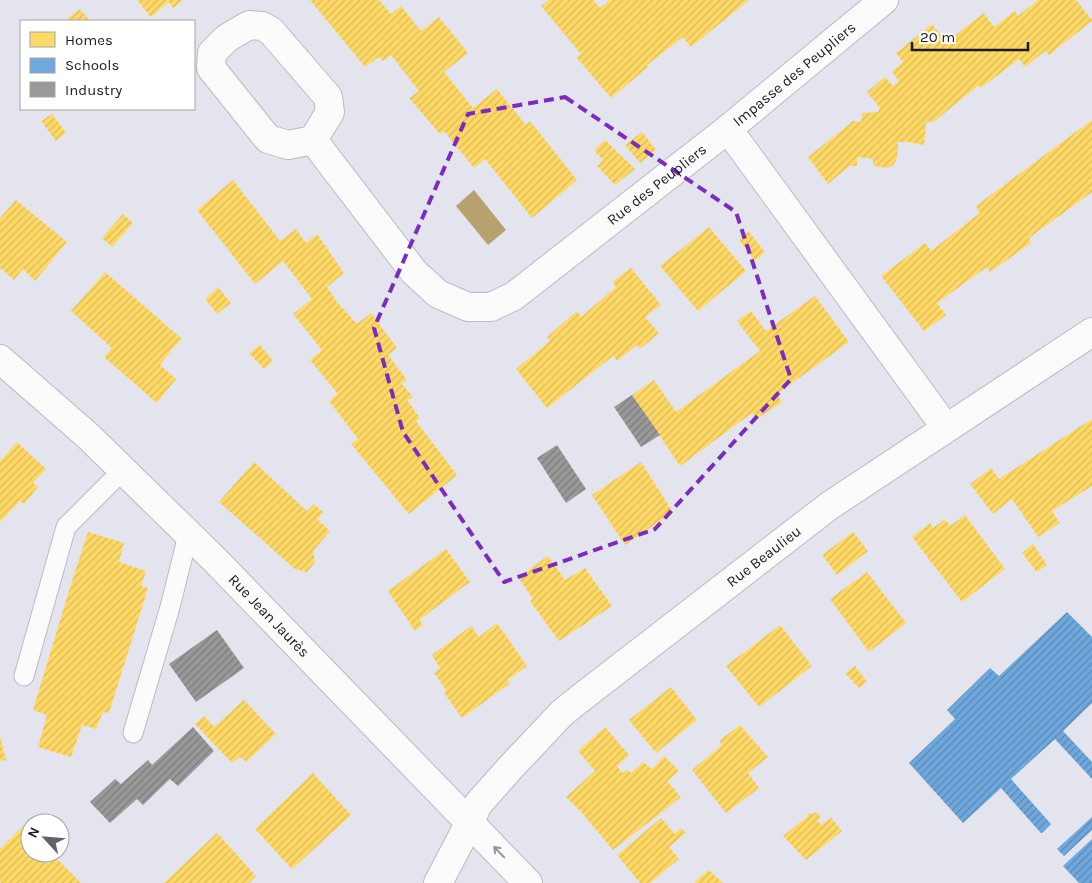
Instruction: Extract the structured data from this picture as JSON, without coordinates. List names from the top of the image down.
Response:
{
  "streets": {
    "street": [
      "Impasse des Peupliers",
      "Rue des Peupliers",
      "Rue Beaulieu",
      "Rue Jean Jaurès"
    ]
  },
  "crossings": [
    ["Impasse des Peupliers", "Rue des Peupliers"],
    ["Rue Beaulieu", "Rue Jean Jaurès"]
  ],
  "legend": ["Homes", "Schools", "Industry"],
  "scale_bar": "20 m",
  "north": "top left"
}
